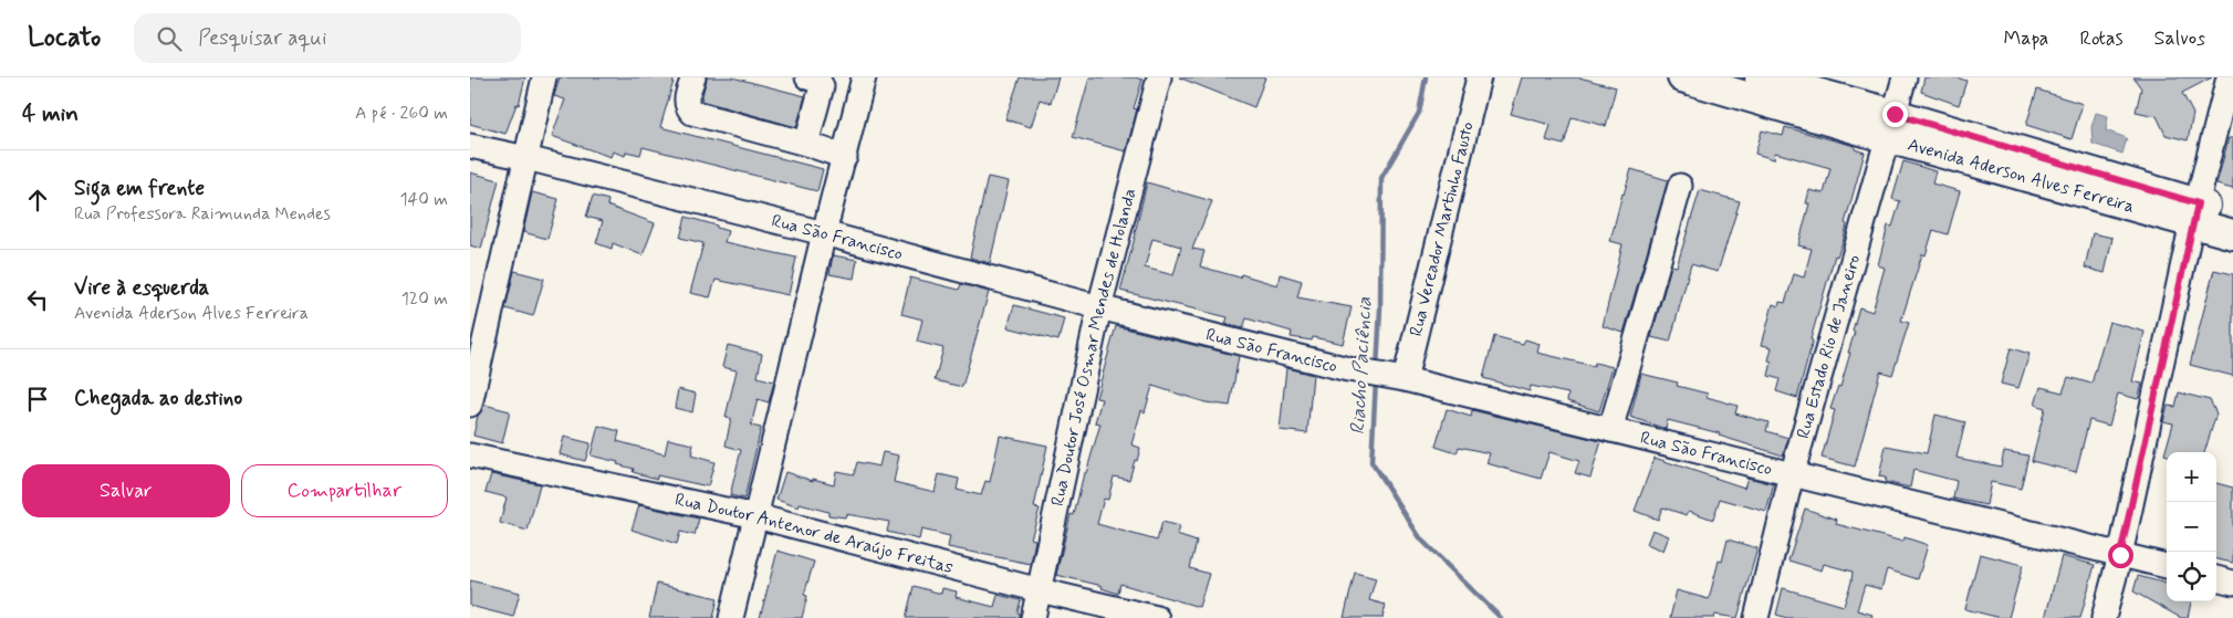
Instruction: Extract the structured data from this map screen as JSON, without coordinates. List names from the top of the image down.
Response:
{
  "streets": {
    "main road": ["Avenida Aderson Alves Ferreira"],
    "street": [
      "Rua Vereador Martinho Fausto",
      "Rua São Francisco",
      "Rua Doutor José Osmar Mendes de Holanda",
      "Rua Estado Rio de Janeiro",
      "Rua Doutor Antenor de Araújo Freitas"
    ]
  },
  "crossings": [
    ["Avenida Aderson Alves Ferreira", "Rua Estado Rio de Janeiro"],
    ["Rua Vereador Martinho Fausto", "Rua São Francisco"],
    ["Rua São Francisco", "Rua Doutor José Osmar Mendes de Holanda"],
    ["Rua São Francisco", "Rua Estado Rio de Janeiro"],
    ["Rua Doutor José Osmar Mendes de Holanda", "Rua Doutor Antenor de Araújo Freitas"]
  ],
  "water": ["Riacho Paciência"],
  "page": {
    "header": "Locato",
    "search": "Pesquisar aqui",
    "nav": ["Mapa", "Rotas", "Salvos"],
    "heading": ["4 min", "A pé · 260 m"],
    "list": [
      ["Siga em frente", "Rua Professora Raimunda Mendes", "140 m"],
      ["Vire à esquerda", "Avenida Aderson Alves Ferreira", "120 m"],
      "Chegada ao destino"
    ],
    "buttons": ["Salvar", "Compartilhar"],
    "map_buttons": ["+", "−"]
  }
}
